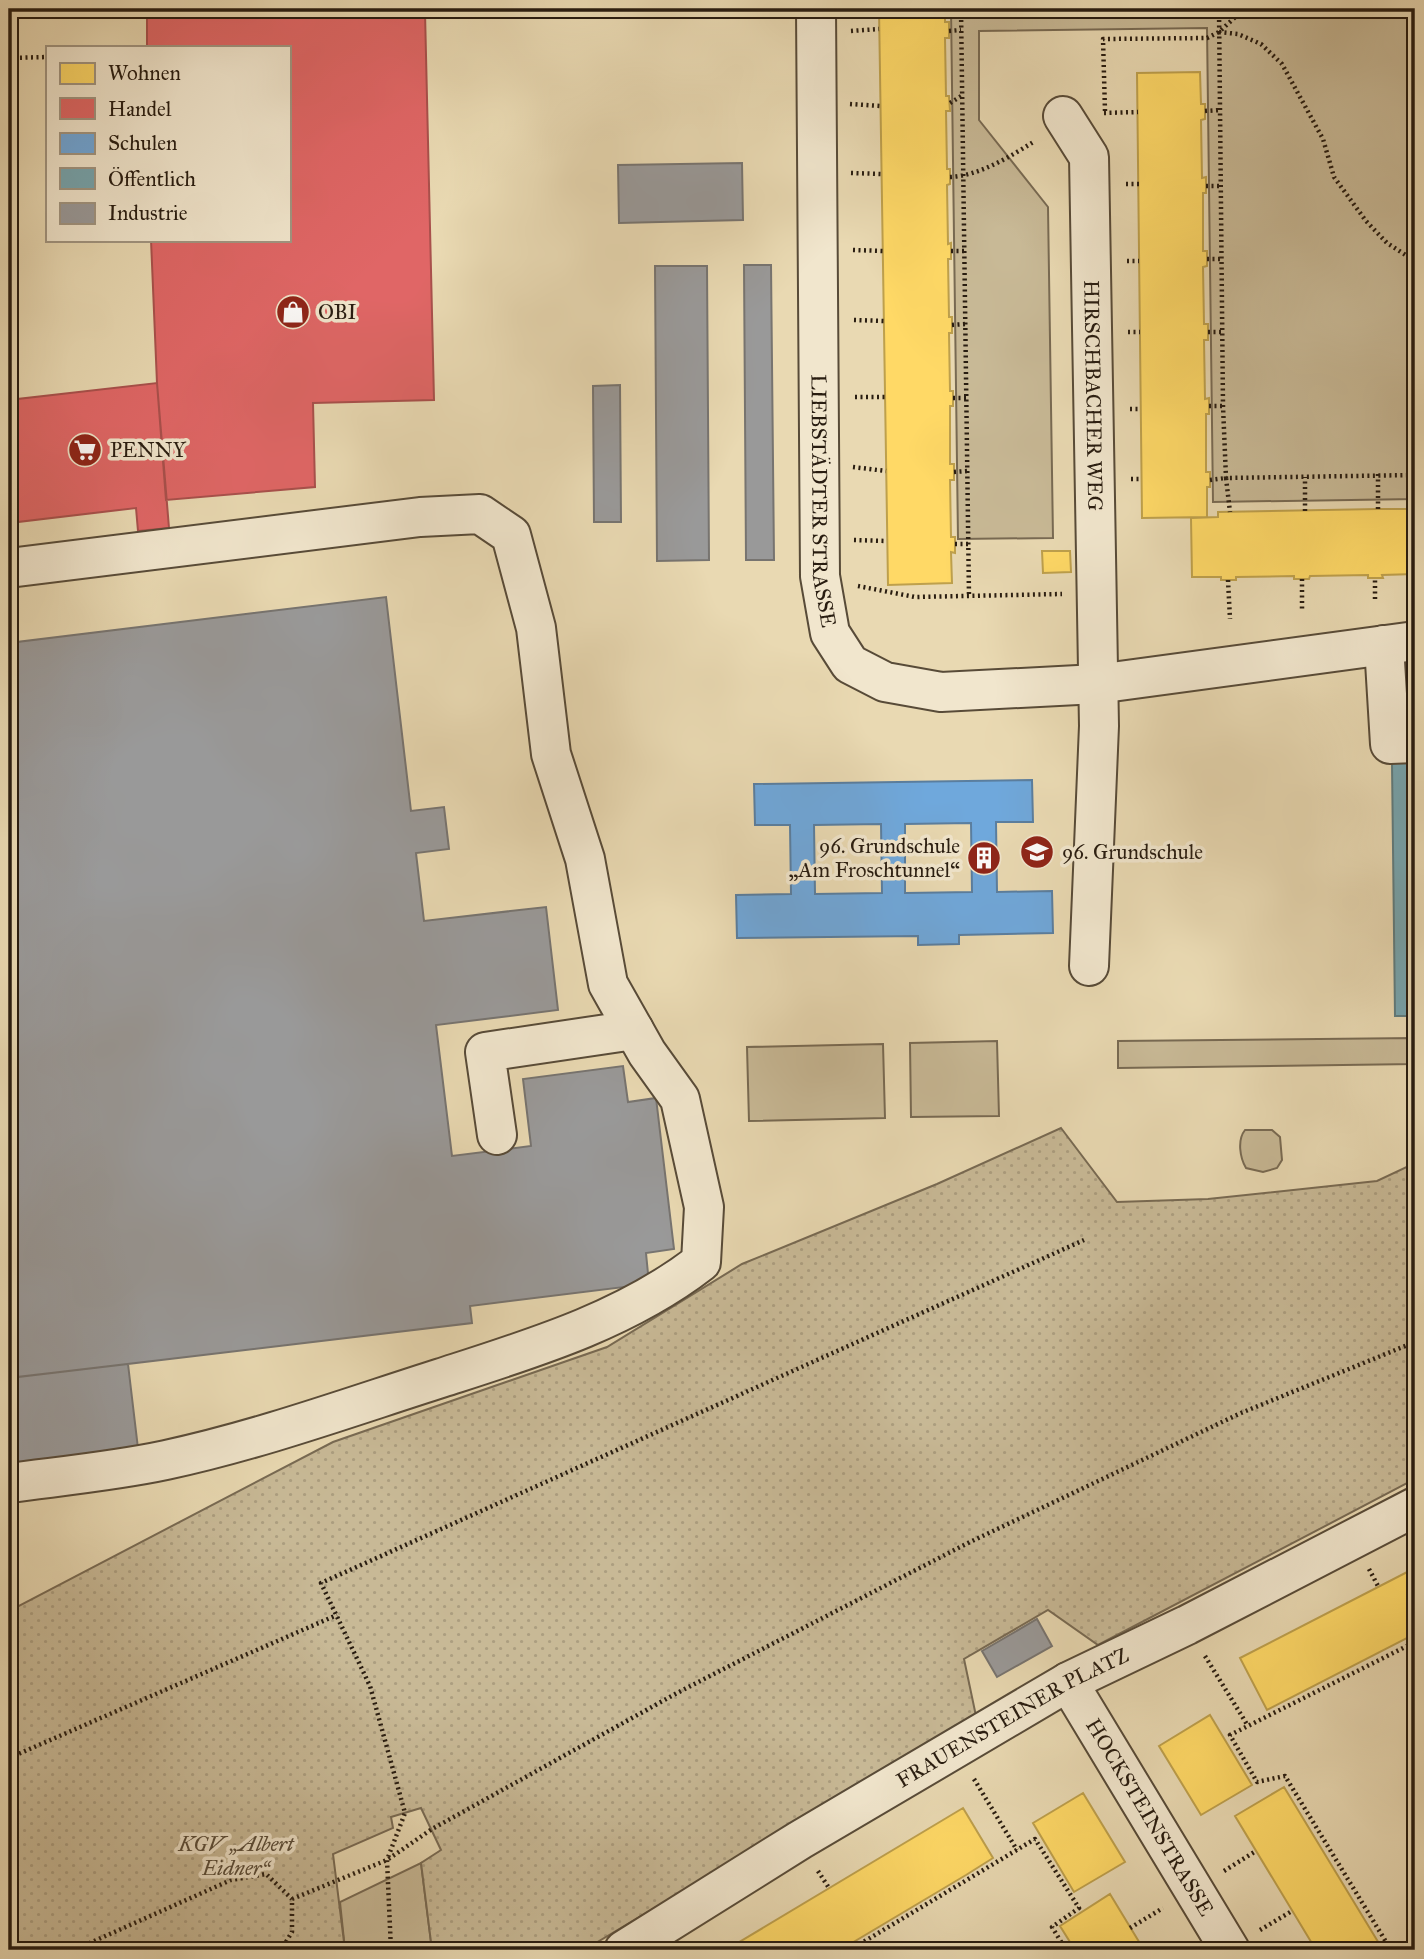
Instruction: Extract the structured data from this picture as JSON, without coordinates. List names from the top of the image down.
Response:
{
  "streets": {
    "street": [
      "HIRSCHBACHER WEG",
      "LIEBSTÄDTER STRASSE",
      "FRAUENSTEINER PLATZ",
      "HOCKSTEINSTRASSE"
    ]
  },
  "crossings": [
    ["HIRSCHBACHER WEG", "LIEBSTÄDTER STRASSE"],
    ["FRAUENSTEINER PLATZ", "HOCKSTEINSTRASSE"]
  ],
  "parks": ["KGV „Albert Eidner“"],
  "places": {
    "shop": ["OBI"],
    "supermarket": ["PENNY"],
    "school or university": ["96. Grundschule"],
    "building": ["96. Grundschule „Am Froschtunnel“"]
  },
  "legend": [
    "Wohnen",
    "Handel",
    "Schulen",
    "Öffentlich",
    "Industrie"
  ]
}
